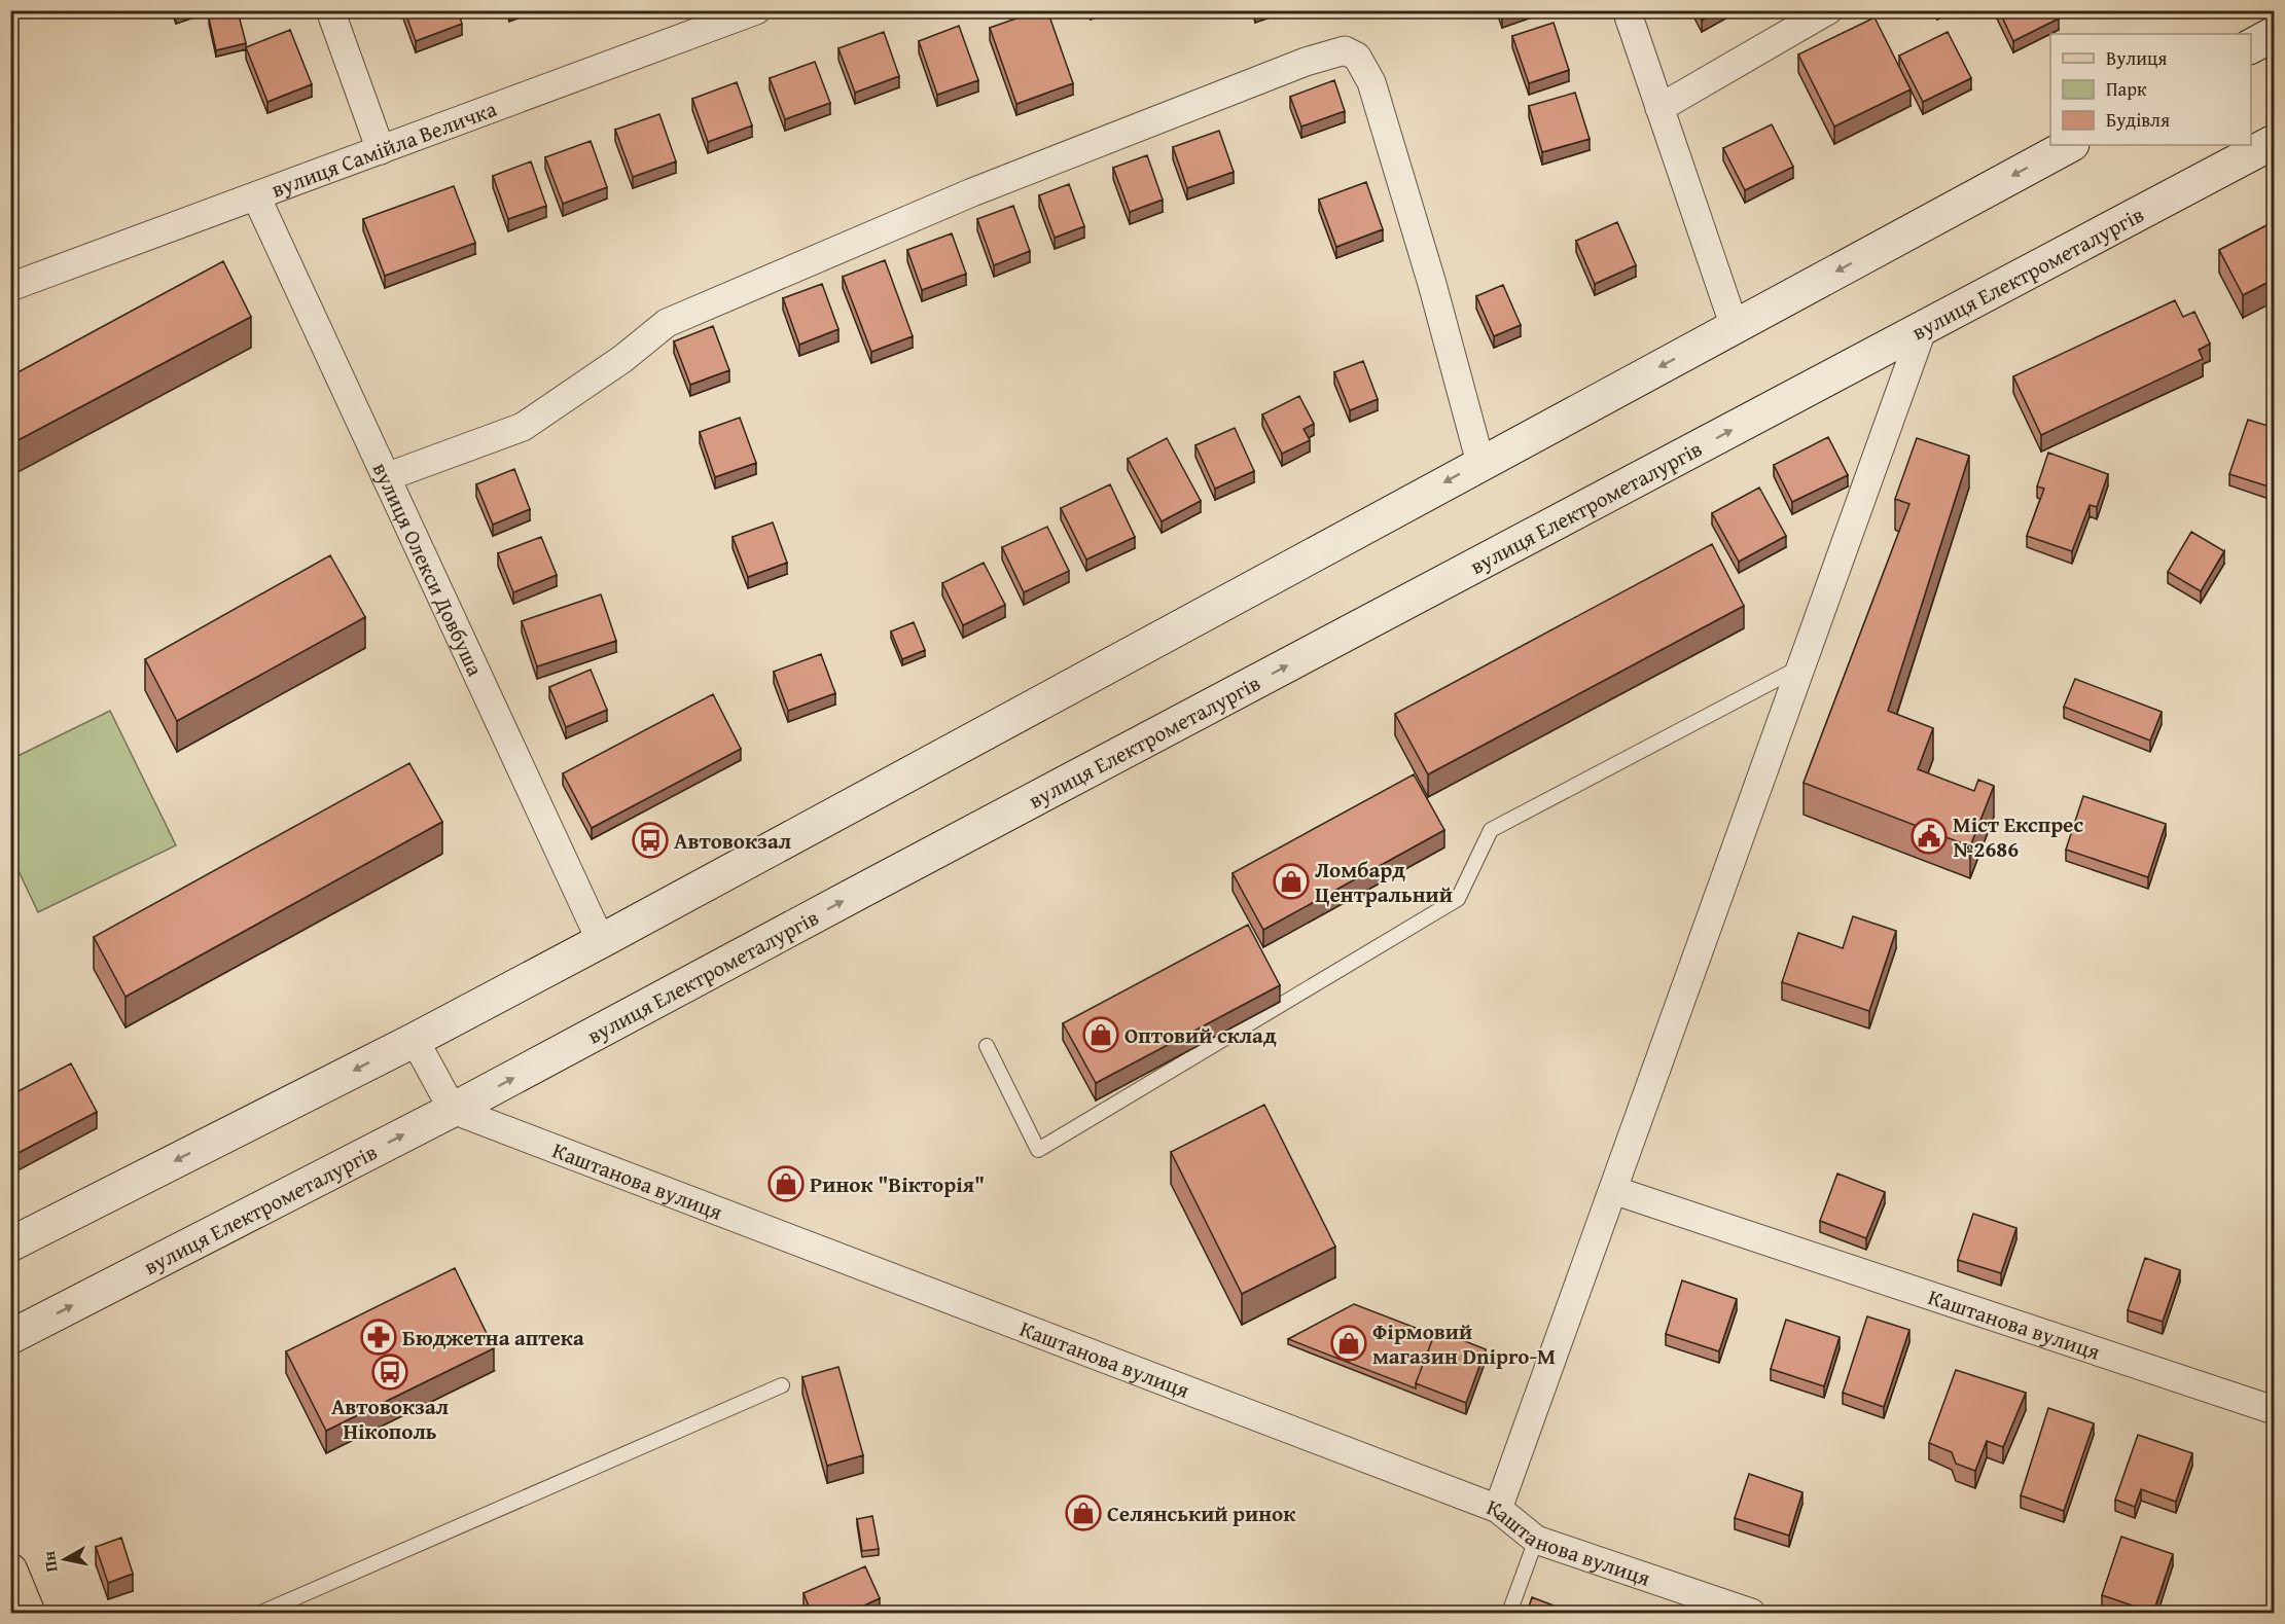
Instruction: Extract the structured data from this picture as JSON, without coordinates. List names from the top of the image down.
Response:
{
  "streets": {
    "main road": ["вулиця Електрометалургів"],
    "street": ["вулиця Самійла Величка", "вулиця Олекси Довбуша", "Каштанова вулиця"]
  },
  "crossings": [
    ["вулиця Самійла Величка", "вулиця Олекси Довбуша"],
    ["вулиця Електрометалургів", "Каштанова вулиця"]
  ],
  "places": {
    "public building": ["Міст Експрес №2686"],
    "bus stop": ["Автовокзал", "Автовокзал Нікополь"],
    "shop": [
      "Ломбард Центральний",
      "Оптовий склад",
      "Ринок \"Вікторія\"",
      "Фірмовий магазин Dnipro-M",
      "Селянський ринок"
    ],
    "pharmacy": ["Бюджетна аптека"]
  },
  "legend": ["Вулиця", "Парк", "Будівля"],
  "north": "left"
}
